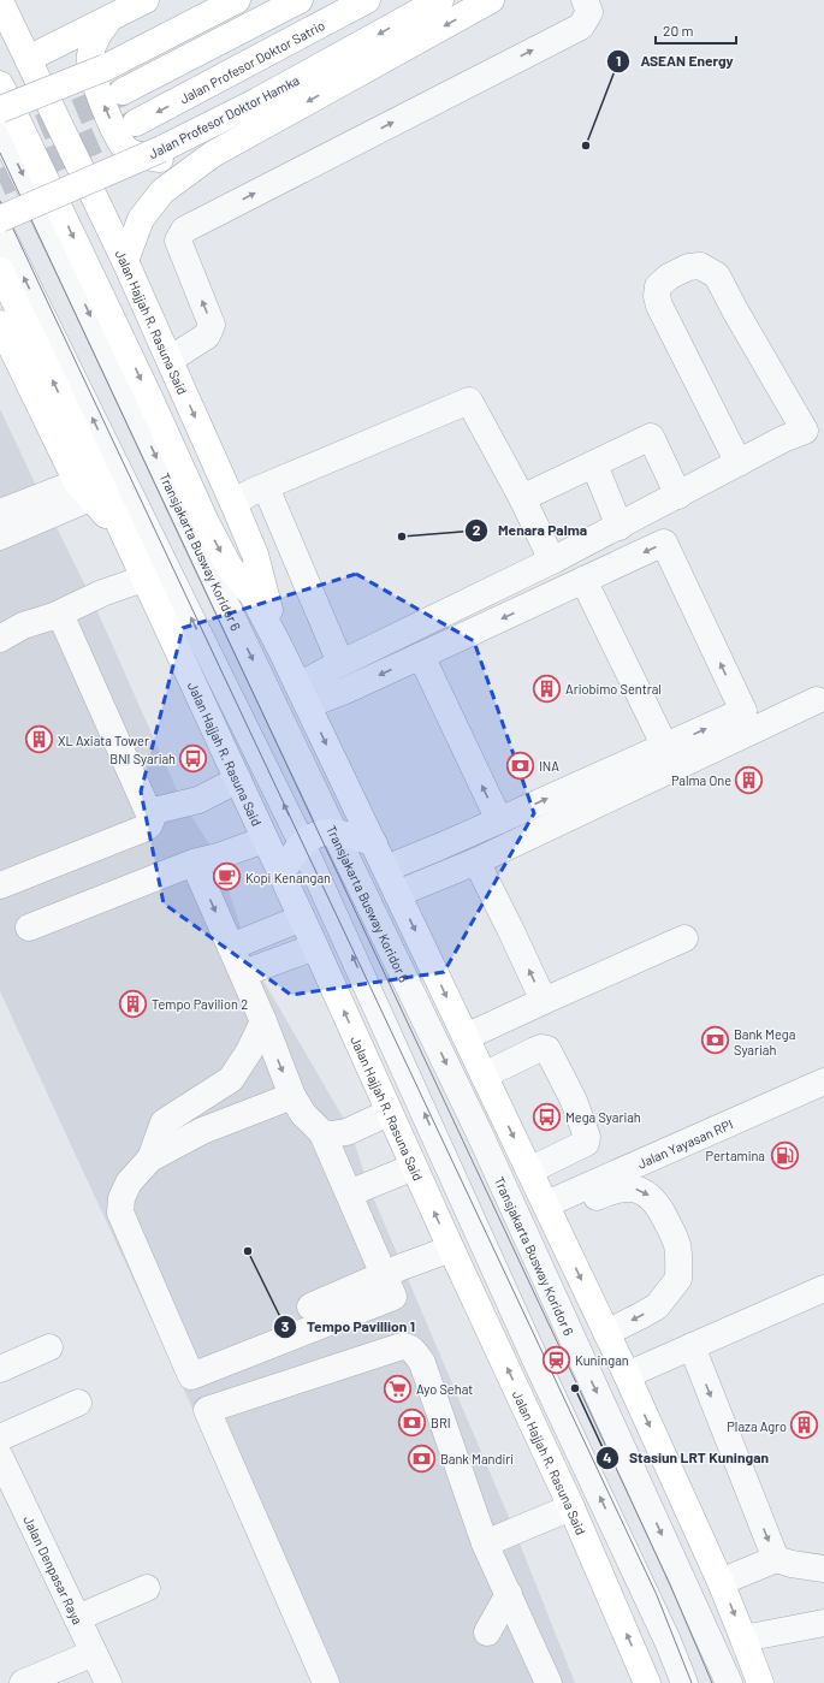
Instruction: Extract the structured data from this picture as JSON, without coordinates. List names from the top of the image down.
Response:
{
  "streets": {
    "main road": ["Jalan Profesor Doktor Satrio", "Jalan Profesor Doktor Hamka", "Jalan Hajjah R. Rasuna Said"],
    "street": ["Transjakarta Busway Koridor 6", "Jalan Yayasan RPI", "Jalan Denpasar Raya"]
  },
  "crossings": [
    ["Jalan Hajjah R. Rasuna Said", "Jalan Yayasan RPI"]
  ],
  "places": {
    "other": [
      "ASEAN Energy",
      "Menara Palma",
      "Tempo Pavillion 1",
      "Stasiun LRT Kuningan"
    ],
    "building": [
      "Ariobimo Sentral",
      "XL Axiata Tower",
      "Palma One",
      "Tempo Pavilion 2",
      "Plaza Agro"
    ],
    "bus stop": ["BNI Syariah", "Mega Syariah"],
    "bank": [
      "INA",
      "Bank Mega Syariah",
      "BRI",
      "Bank Mandiri"
    ],
    "cafe": ["Kopi Kenangan"],
    "fuel station": ["Pertamina"],
    "station": ["Kuningan"],
    "supermarket": ["Ayo Sehat"]
  },
  "scale_bar": "20 m"
}
